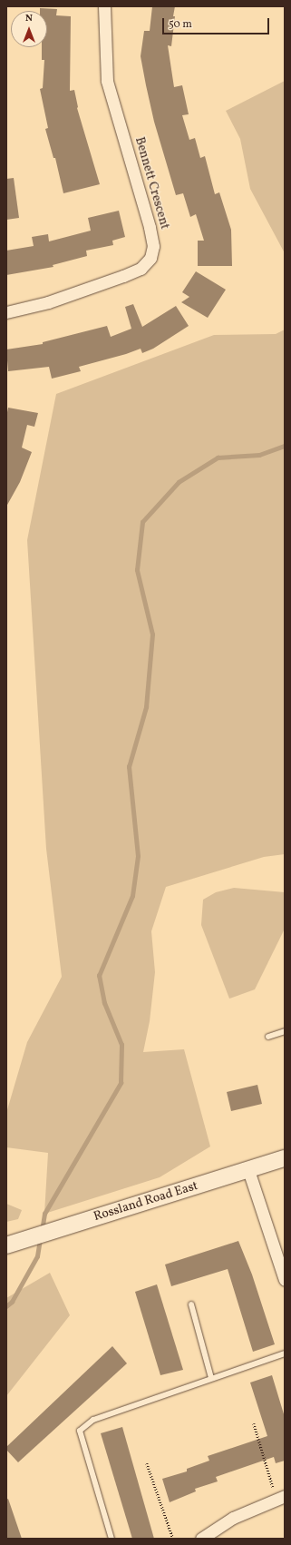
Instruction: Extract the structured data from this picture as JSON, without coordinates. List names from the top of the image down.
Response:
{
  "streets": {
    "main road": ["Rossland Road East"],
    "street": ["Bennett Crescent"]
  },
  "scale_bar": "50 m",
  "north": "top"
}
